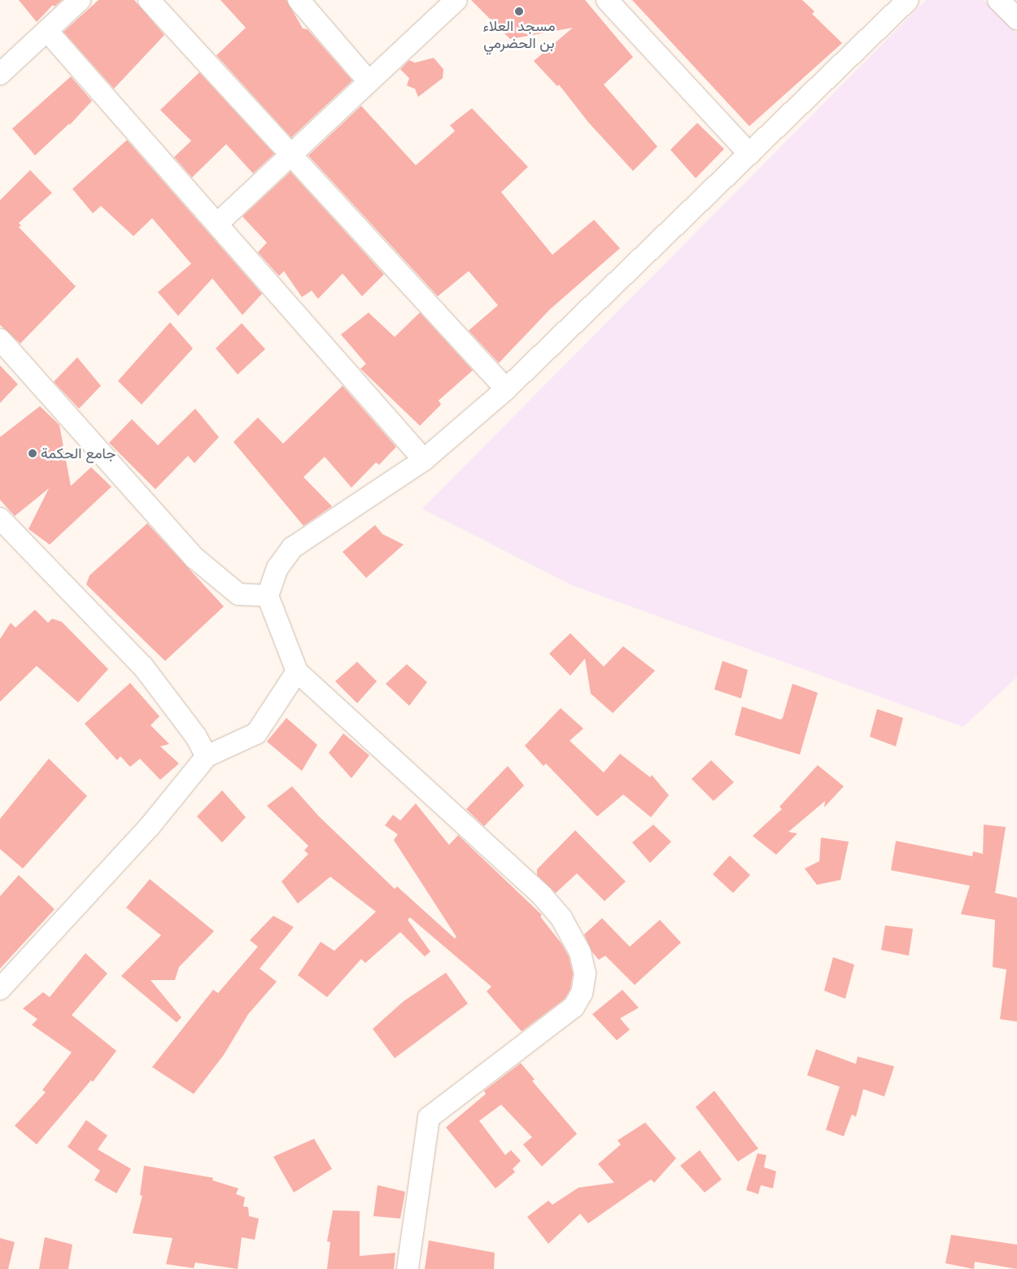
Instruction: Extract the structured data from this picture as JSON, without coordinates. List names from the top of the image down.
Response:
{
  "places": ["مسجد العلاء بن الحضرمي", "جامع الحكمة"]
}
